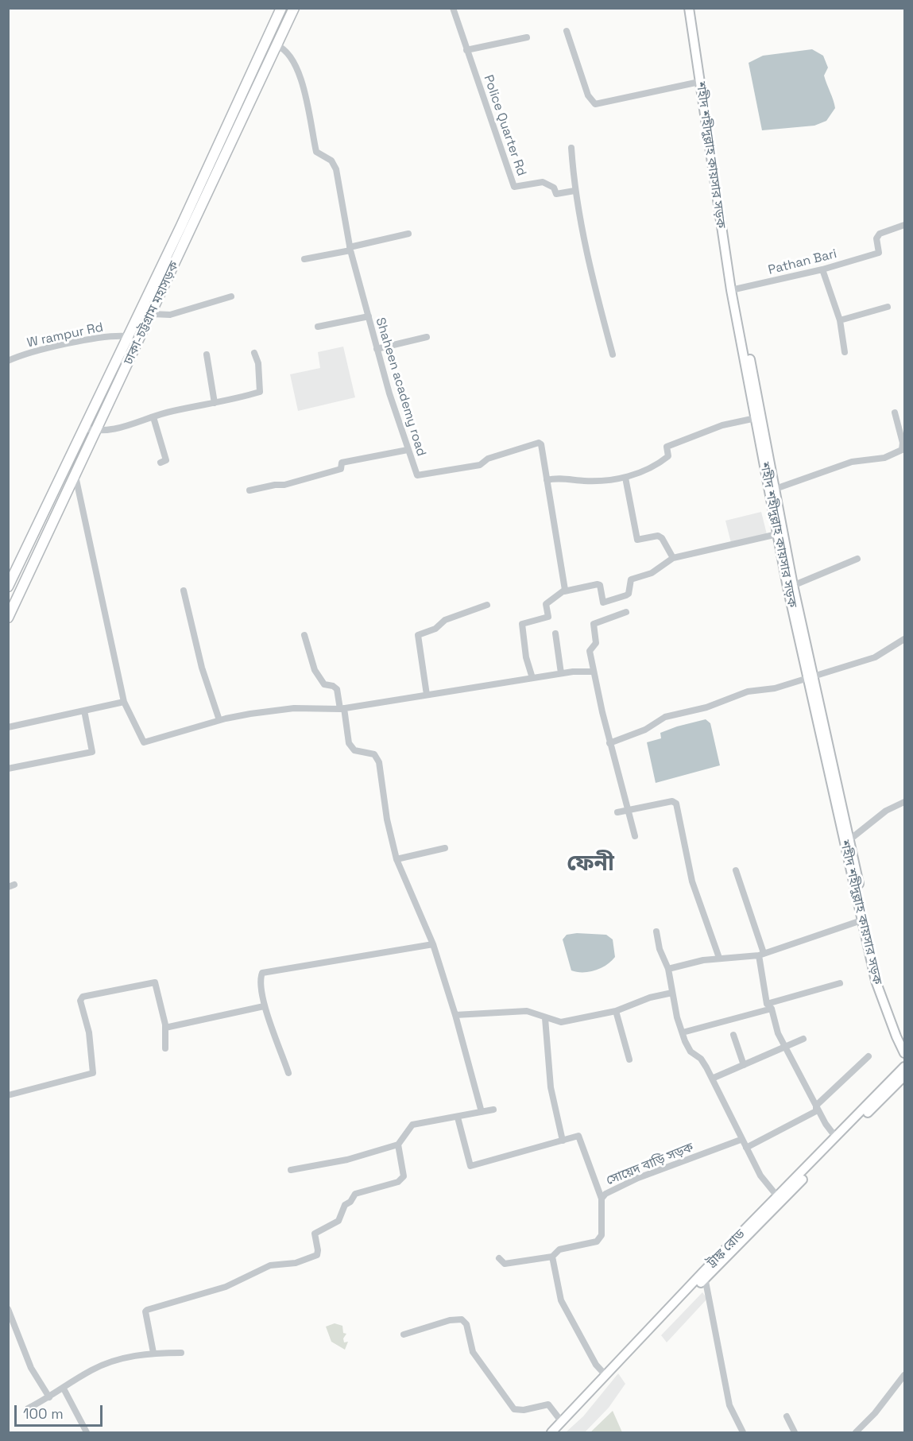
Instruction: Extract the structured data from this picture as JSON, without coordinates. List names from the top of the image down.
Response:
{
  "streets": {
    "highway": ["ঢাকা-চট্টগ্রাম মহাসড়ক"],
    "main road": ["শহীদ শহীদুল্লাহ কায়সার সড়ক", "ট্রাঙ্ক রোড"],
    "street": [
      "Police Quarter Rd",
      "Pathan Bari",
      "W rampur Rd",
      "Shaheen academy road",
      "সোয়েদ বাড়ি সড়ক"
    ]
  },
  "crossings": [
    ["শহীদ শহীদুল্লাহ কায়সার সড়ক", "Pathan Bari"],
    ["ঢাকা-চট্টগ্রাম মহাসড়ক", "W rampur Rd"],
    ["ঢাকা-চট্টগ্রাম মহাসড়ক", "Shaheen academy road"]
  ],
  "districts": ["ফেনী"],
  "scale_bar": "100 m"
}
